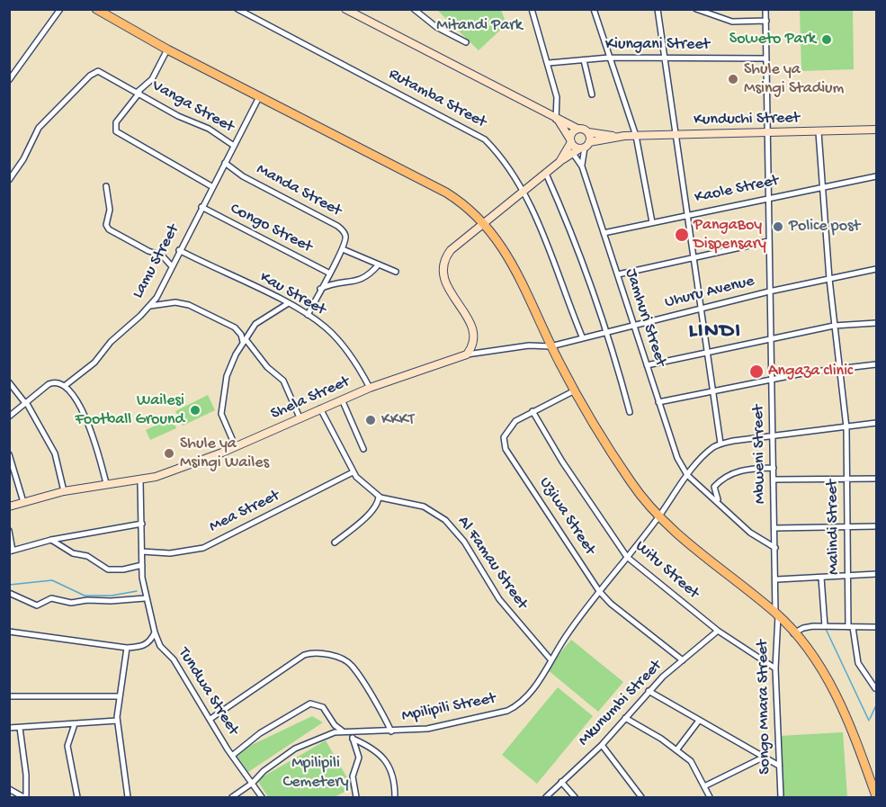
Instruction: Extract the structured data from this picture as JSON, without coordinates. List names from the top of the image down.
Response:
{
  "streets": {
    "main road": ["Kunduchi Street", "Shela Street"],
    "street": [
      "Kiungani Street",
      "Rutamba Street",
      "Vanga Street",
      "Kaole Street",
      "Manda Street",
      "Congo Street",
      "Lamu Street",
      "Uhuru Avenue",
      "Kau Street",
      "Jamhuri Street",
      "Mbweni Street",
      "Mea Street",
      "Uziwa Street",
      "Malindi Street",
      "Al Famau Street",
      "Witu Street",
      "Tundwa Street",
      "Mkunumbi Street",
      "Songo Mnara Street",
      "Mpilipili Street"
    ]
  },
  "crossings": [
    ["Kiungani Street", "Mbweni Street"],
    ["Rutamba Street", "Uhuru Avenue"],
    ["Vanga Street", "Lamu Street"],
    ["Kunduchi Street", "Mbweni Street"],
    ["Kunduchi Street", "Malindi Street"],
    ["Kaole Street", "Jamhuri Street"],
    ["Kaole Street", "Mbweni Street"],
    ["Kaole Street", "Malindi Street"],
    ["Manda Street", "Lamu Street"],
    ["Congo Street", "Lamu Street"],
    ["Lamu Street", "Kau Street"],
    ["Uhuru Avenue", "Jamhuri Street"],
    ["Uhuru Avenue", "Shela Street"],
    ["Uhuru Avenue", "Mbweni Street"],
    ["Uhuru Avenue", "Malindi Street"],
    ["Kau Street", "Shela Street"],
    ["Jamhuri Street", "Mpilipili Street"],
    ["Shela Street", "Tundwa Street"],
    ["Mbweni Street", "Songo Mnara Street"],
    ["Mea Street", "Tundwa Street"],
    ["Uziwa Street", "Witu Street"],
    ["Uziwa Street", "Mkunumbi Street"],
    ["Uziwa Street", "Mpilipili Street"],
    ["Al Famau Street", "Mpilipili Street"],
    ["Witu Street", "Mkunumbi Street"],
    ["Witu Street", "Songo Mnara Street"],
    ["Witu Street", "Mpilipili Street"],
    ["Tundwa Street", "Mpilipili Street"]
  ],
  "districts": ["LINDI"],
  "parks": ["Mitandi Park", "Mpilipili Cemetery"],
  "places": [
    "Soweto Park",
    "Shule ya Msingi Stadium",
    "Police post",
    "PangaBoy Dispensary",
    "Angaza clinic",
    "Wailesi Football Ground",
    "KKKT",
    "Shule ya Msingi Wailes"
  ]
}
